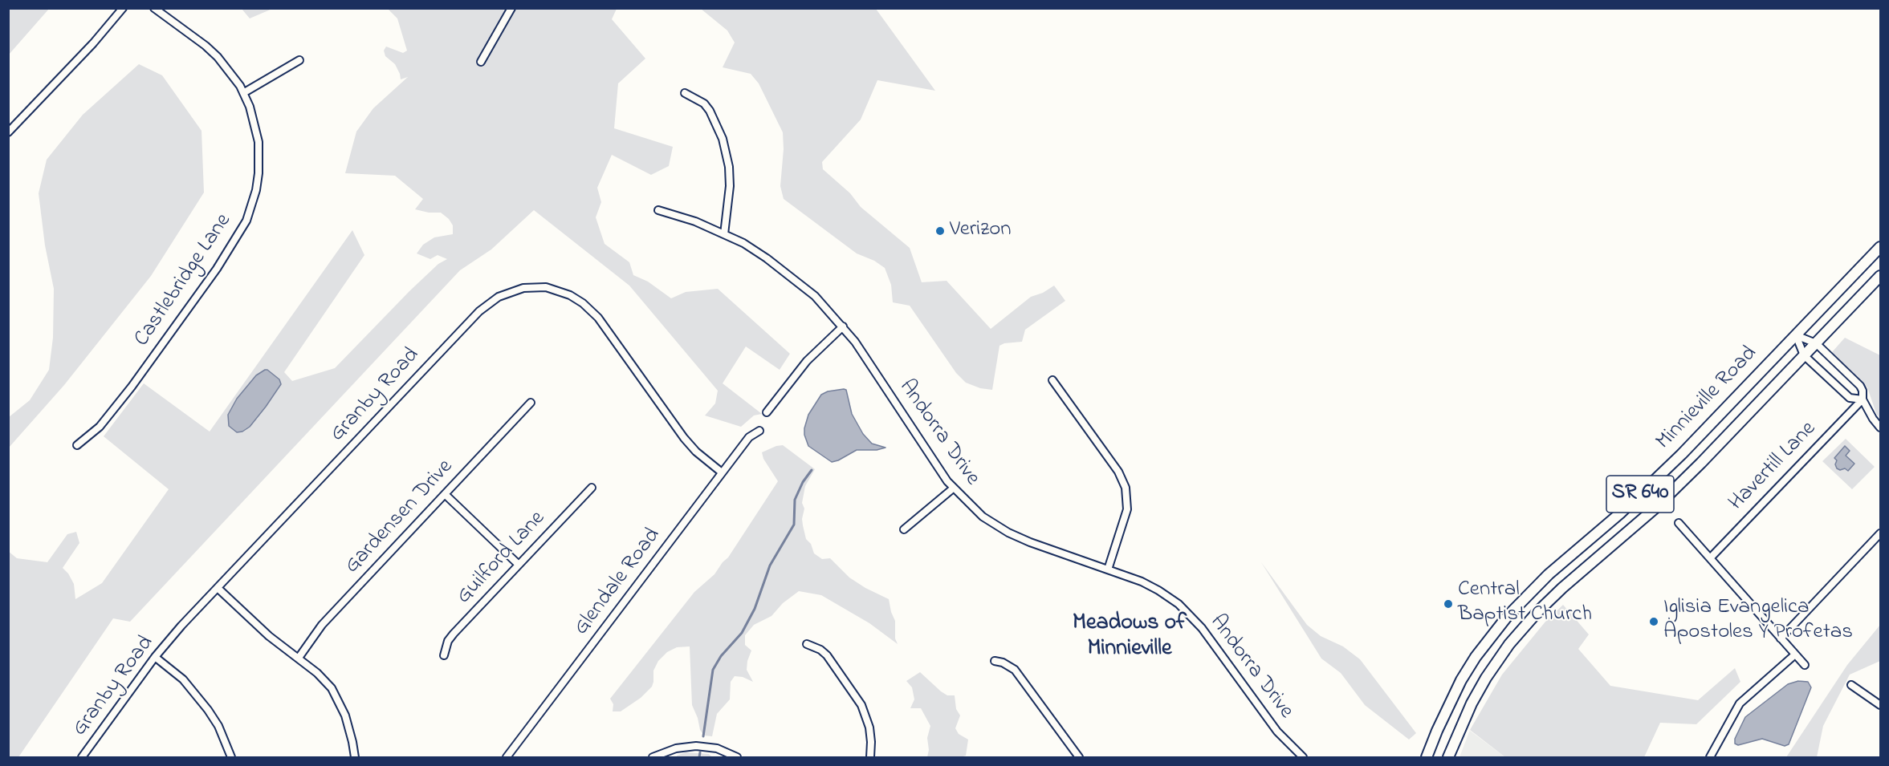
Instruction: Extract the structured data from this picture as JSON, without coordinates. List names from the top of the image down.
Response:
{
  "streets": {
    "main road": ["Minnieville Road", "SR 640"],
    "street": [
      "Castlebridge Lane",
      "Granby Road",
      "Andorra Drive",
      "Havertill Lane",
      "Gardensen Drive",
      "Guilford Lane",
      "Glendale Road"
    ]
  },
  "crossings": [
    ["Granby Road", "Glendale Road"]
  ],
  "districts": ["Meadows of Minnieville"],
  "places": ["Verizon", "Central Baptist Church", "Iglisia Evangelica Apostoles Y Profetas"]
}
